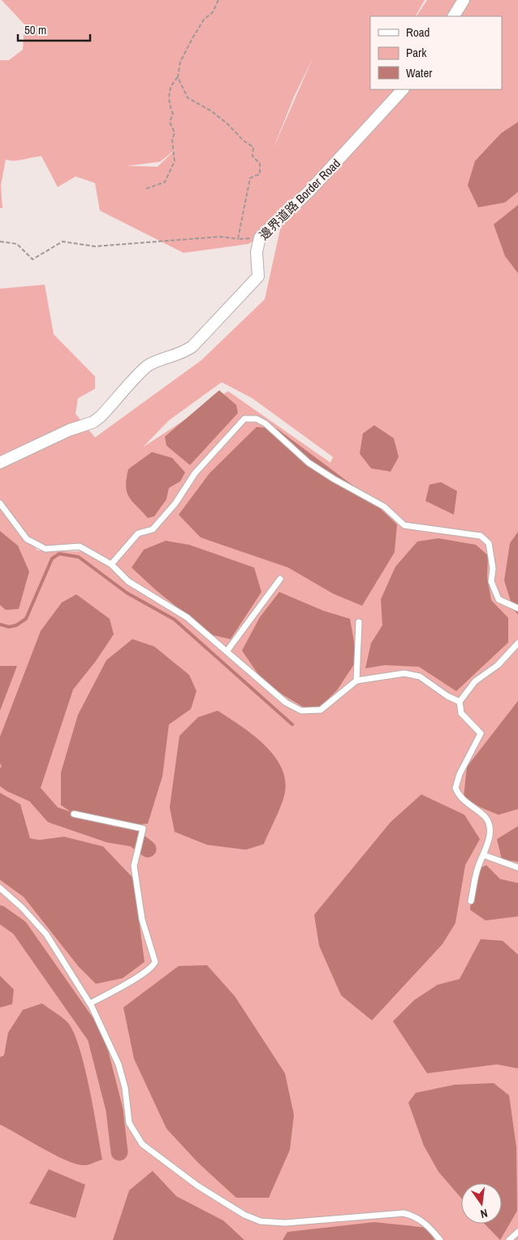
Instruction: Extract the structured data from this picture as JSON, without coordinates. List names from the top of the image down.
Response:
{
  "streets": {
    "street": ["邊界道路 Border Road"]
  },
  "legend": ["Road", "Park", "Water"],
  "scale_bar": "50 m",
  "north": "bottom"
}
